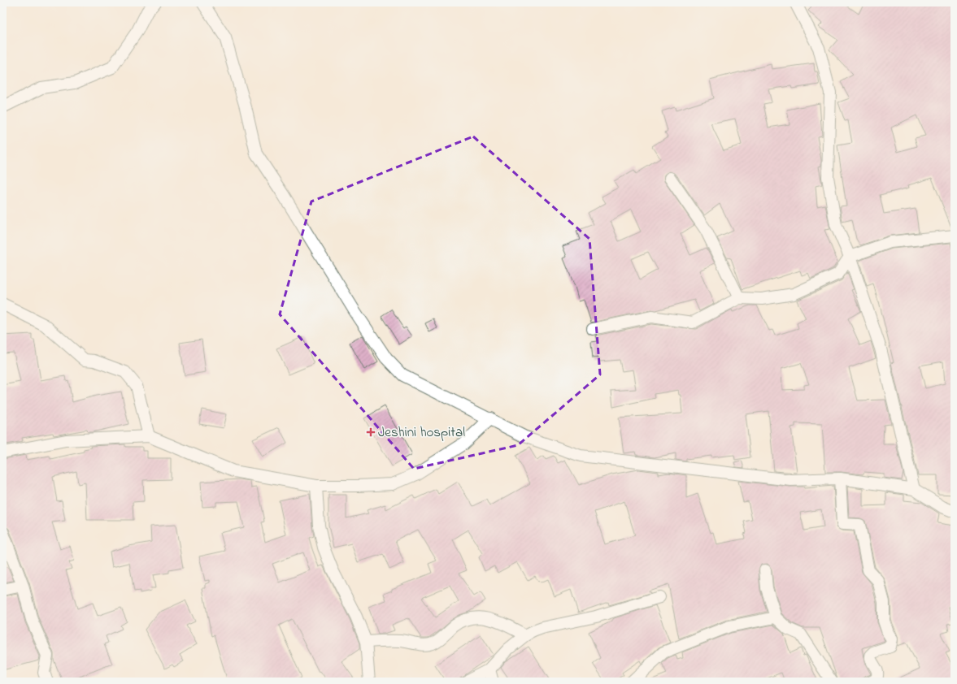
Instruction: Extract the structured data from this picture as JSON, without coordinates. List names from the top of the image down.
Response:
{
  "places": {
    "health": ["Jeshini hospital"]
  }
}
